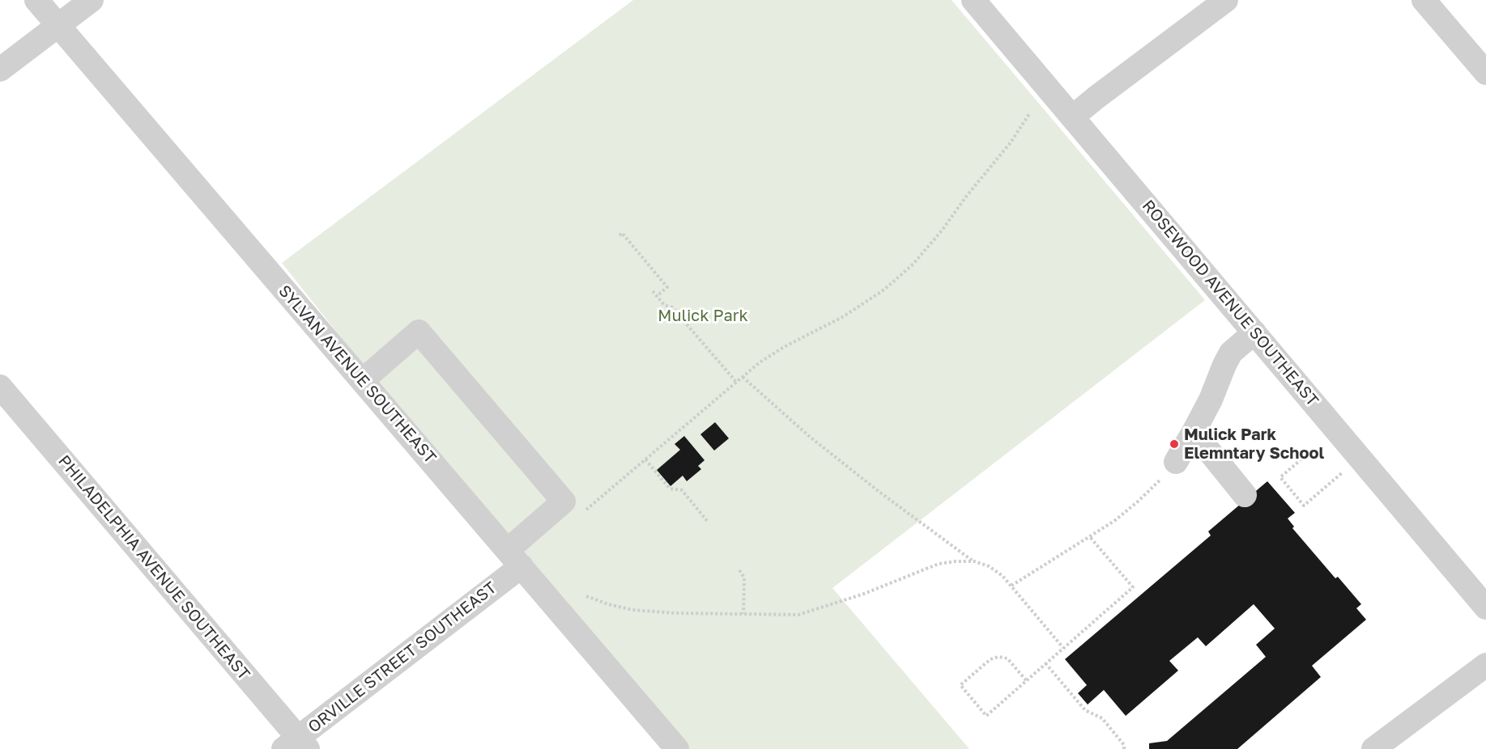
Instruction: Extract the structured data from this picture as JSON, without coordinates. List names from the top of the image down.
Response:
{
  "streets": {
    "street": [
      "ROSEWOOD AVENUE SOUTHEAST",
      "SYLVAN AVENUE SOUTHEAST",
      "PHILADELPHIA AVENUE SOUTHEAST",
      "ORVILLE STREET SOUTHEAST"
    ]
  },
  "crossings": [
    ["SYLVAN AVENUE SOUTHEAST", "ORVILLE STREET SOUTHEAST"],
    ["PHILADELPHIA AVENUE SOUTHEAST", "ORVILLE STREET SOUTHEAST"]
  ],
  "parks": ["Mulick Park"],
  "places": ["Mulick Park Elemntary School"]
}
